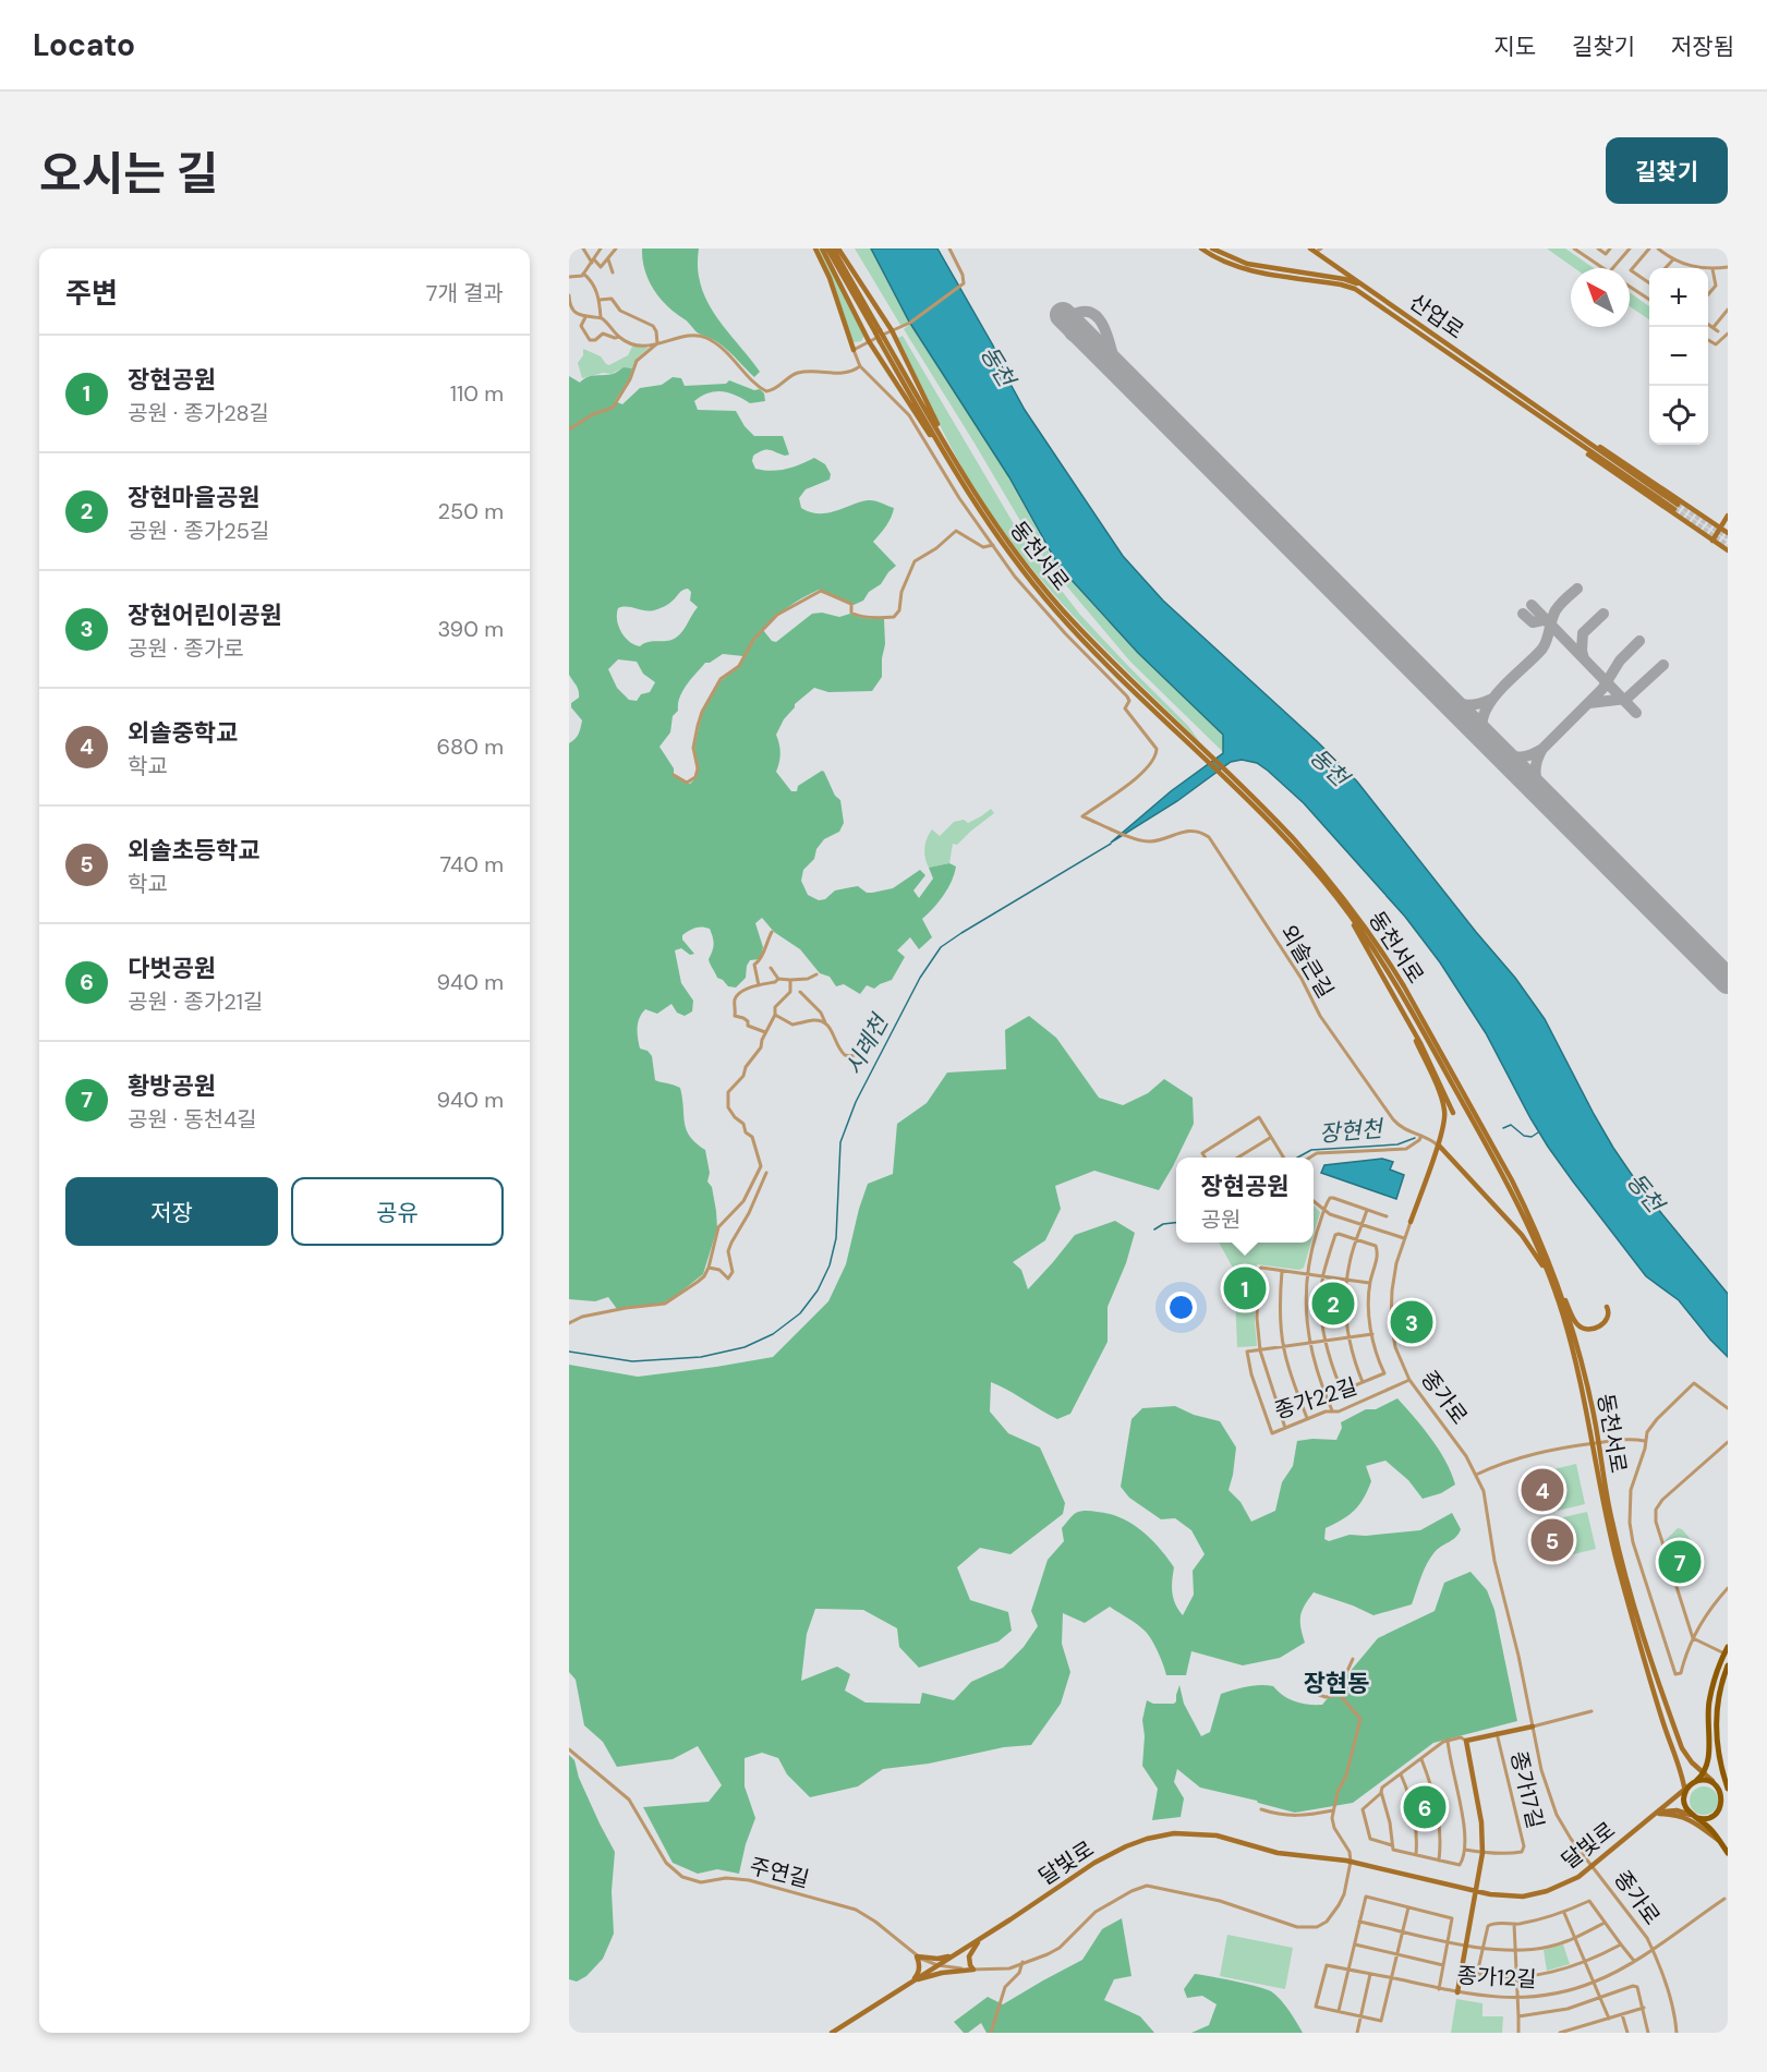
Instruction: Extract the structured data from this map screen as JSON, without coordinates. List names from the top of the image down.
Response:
{
  "streets": {
    "main road": [
      "산업로",
      "동천서로",
      "종가17길",
      "달빛로"
    ],
    "street": [
      "외솔큰길",
      "종가로",
      "종가22길",
      "주연길",
      "종가12길"
    ]
  },
  "crossings": [
    ["동천서로", "달빛로"],
    ["종가로", "종가22길"],
    ["종가로", "종가17길"],
    ["종가로", "달빛로"],
    ["종가로", "종가12길"],
    ["달빛로", "주연길"]
  ],
  "districts": ["장현동"],
  "water": ["동천", "시례천", "장현천"],
  "north": "top left",
  "page": {
    "header": "Locato",
    "nav": ["지도", "길찾기", "저장됨"],
    "title": "오시는 길",
    "buttons": [
      "길찾기",
      ["저장", "공유"]
    ],
    "heading": ["주변", "7개 결과"],
    "map_buttons": ["+", "−"],
    "list": [
      {
        "mark": "1",
        "name": "장현공원",
        "note": "공원 · 종가28길",
        "value": "110 m"
      },
      {
        "mark": "2",
        "name": "장현마을공원",
        "note": "공원 · 종가25길",
        "value": "250 m"
      },
      {
        "mark": "3",
        "name": "장현어린이공원",
        "note": "공원 · 종가로",
        "value": "390 m"
      },
      {
        "mark": "4",
        "name": "외솔중학교",
        "note": "학교",
        "value": "680 m"
      },
      {
        "mark": "5",
        "name": "외솔초등학교",
        "note": "학교",
        "value": "740 m"
      },
      {
        "mark": "6",
        "name": "다벗공원",
        "note": "공원 · 종가21길",
        "value": "940 m"
      },
      {
        "mark": "7",
        "name": "황방공원",
        "note": "공원 · 동천4길",
        "value": "940 m"
      }
    ],
    "popup": ["장현공원", "공원"],
    "pins": [
      "1",
      "2",
      "3",
      "4",
      "5",
      "7",
      "6"
    ]
  }
}
